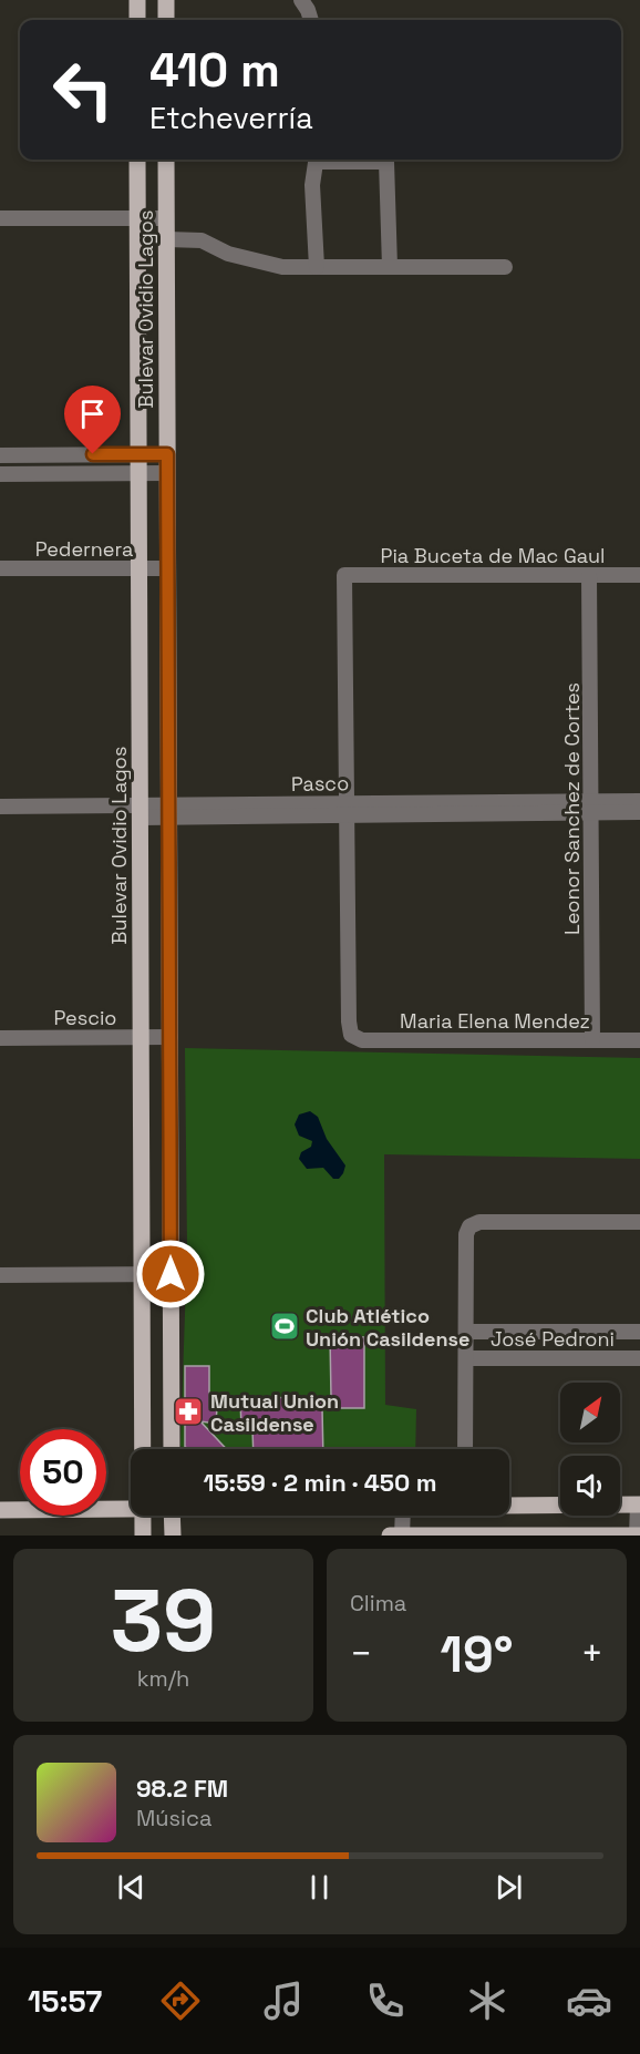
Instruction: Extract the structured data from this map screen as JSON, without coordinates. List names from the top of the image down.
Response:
{
  "streets": {
    "main road": ["Bulevar Ovidio Lagos"],
    "street": [
      "Pedernera",
      "Pia Buceta de Mac Gaul",
      "Pasco",
      "Leonor Sanchez de Cortes",
      "Pescio",
      "Maria Elena Mendez",
      "José Pedroni"
    ]
  },
  "crossings": [
    ["Bulevar Ovidio Lagos", "Pedernera"],
    ["Bulevar Ovidio Lagos", "Pasco"],
    ["Bulevar Ovidio Lagos", "Pescio"],
    ["Pia Buceta de Mac Gaul", "Pasco"],
    ["Pia Buceta de Mac Gaul", "Leonor Sanchez de Cortes"],
    ["Pia Buceta de Mac Gaul", "Maria Elena Mendez"],
    ["Pasco", "Leonor Sanchez de Cortes"],
    ["Pasco", "Maria Elena Mendez"],
    ["Leonor Sanchez de Cortes", "Maria Elena Mendez"]
  ],
  "places": {
    "sports": ["Club Atlético Unión Casildense"],
    "pharmacy": ["Mutual Union Casildense"]
  },
  "north": "top right",
  "page": {
    "turn": ["410 m", "Etcheverría"],
    "limit": "50",
    "trip": "15:59 · 2 min · 450 m",
    "tile": [
      ["39", "km/h"],
      "Clima"
    ],
    "heat": ["−", "19°", "+"],
    "song": ["98.2 FM", "Música"],
    "tabs": "15:57"
  }
}
